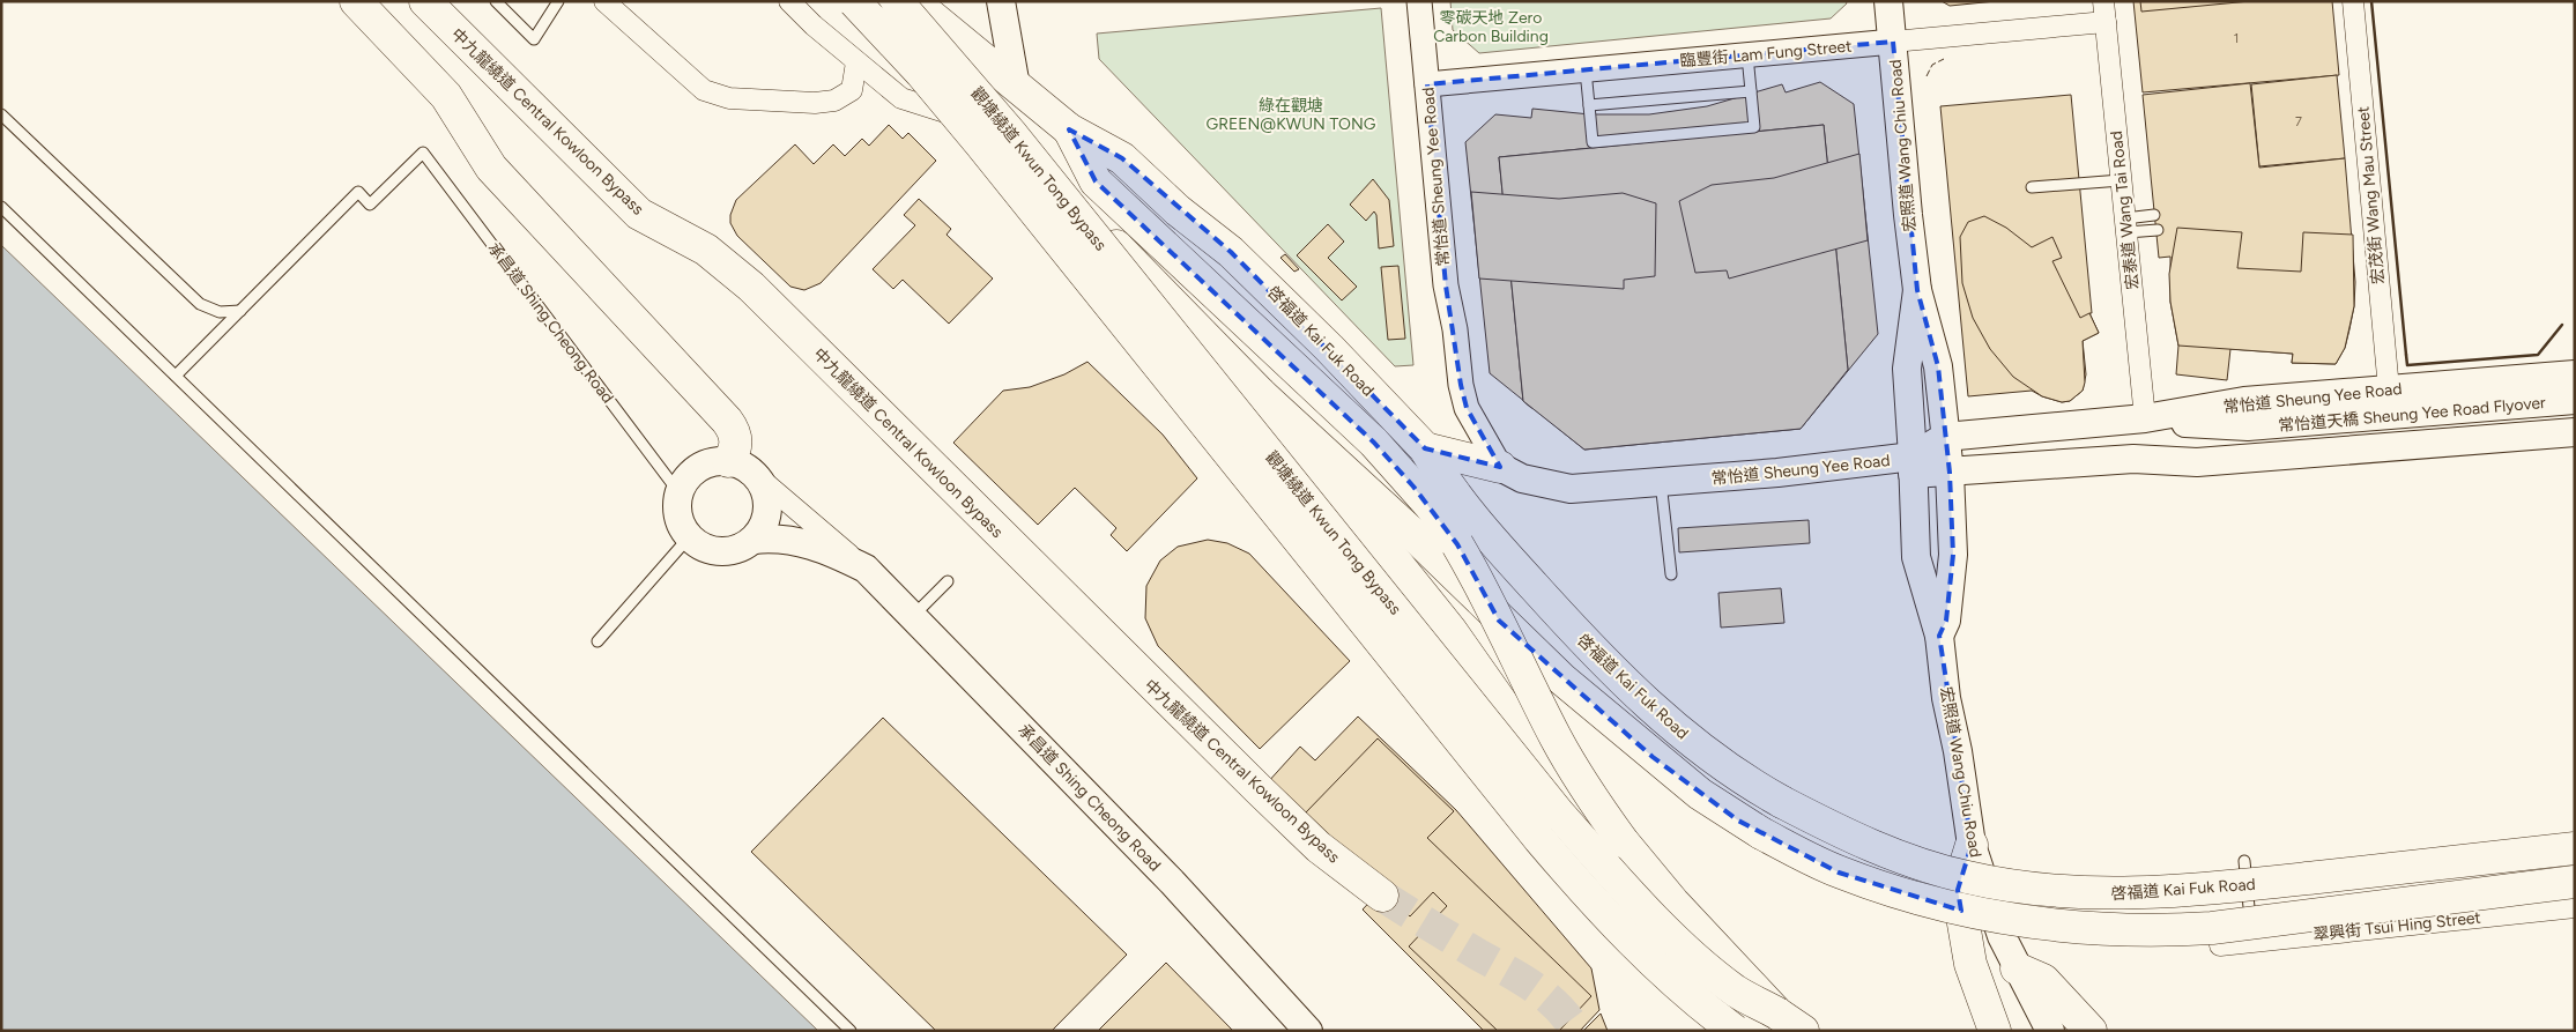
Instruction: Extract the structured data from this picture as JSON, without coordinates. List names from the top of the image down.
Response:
{
  "streets": {
    "highway": ["中九龍繞道 Central Kowloon Bypass", "觀塘繞道 Kwun Tong Bypass", "啓福道 Kai Fuk Road"],
    "main road": [
      "宏照道 Wang Chiu Road",
      "常怡道 Sheung Yee Road",
      "承昌道 Shing Cheong Road",
      "常怡道天橋 Sheung Yee Road Flyover"
    ],
    "street": [
      "臨豐街 Lam Fung Street",
      "宏茂街 Wang Mau Street",
      "宏泰道 Wang Tai Road",
      "翠興街 Tsui Hing Street"
    ]
  },
  "crossings": [
    ["臨豐街 Lam Fung Street", "宏照道 Wang Chiu Road"],
    ["臨豐街 Lam Fung Street", "常怡道 Sheung Yee Road"],
    ["臨豐街 Lam Fung Street", "宏泰道 Wang Tai Road"],
    ["宏照道 Wang Chiu Road", "常怡道 Sheung Yee Road"],
    ["常怡道 Sheung Yee Road", "宏茂街 Wang Mau Street"],
    ["常怡道 Sheung Yee Road", "宏泰道 Wang Tai Road"],
    ["常怡道 Sheung Yee Road", "常怡道天橋 Sheung Yee Road Flyover"],
    ["宏泰道 Wang Tai Road", "常怡道天橋 Sheung Yee Road Flyover"]
  ],
  "parks": ["零碳天地 Zero Carbon Building", "綠在觀塘 GREEN@KWUN TONG"],
  "house_numbers": ["1", "7"]
}
